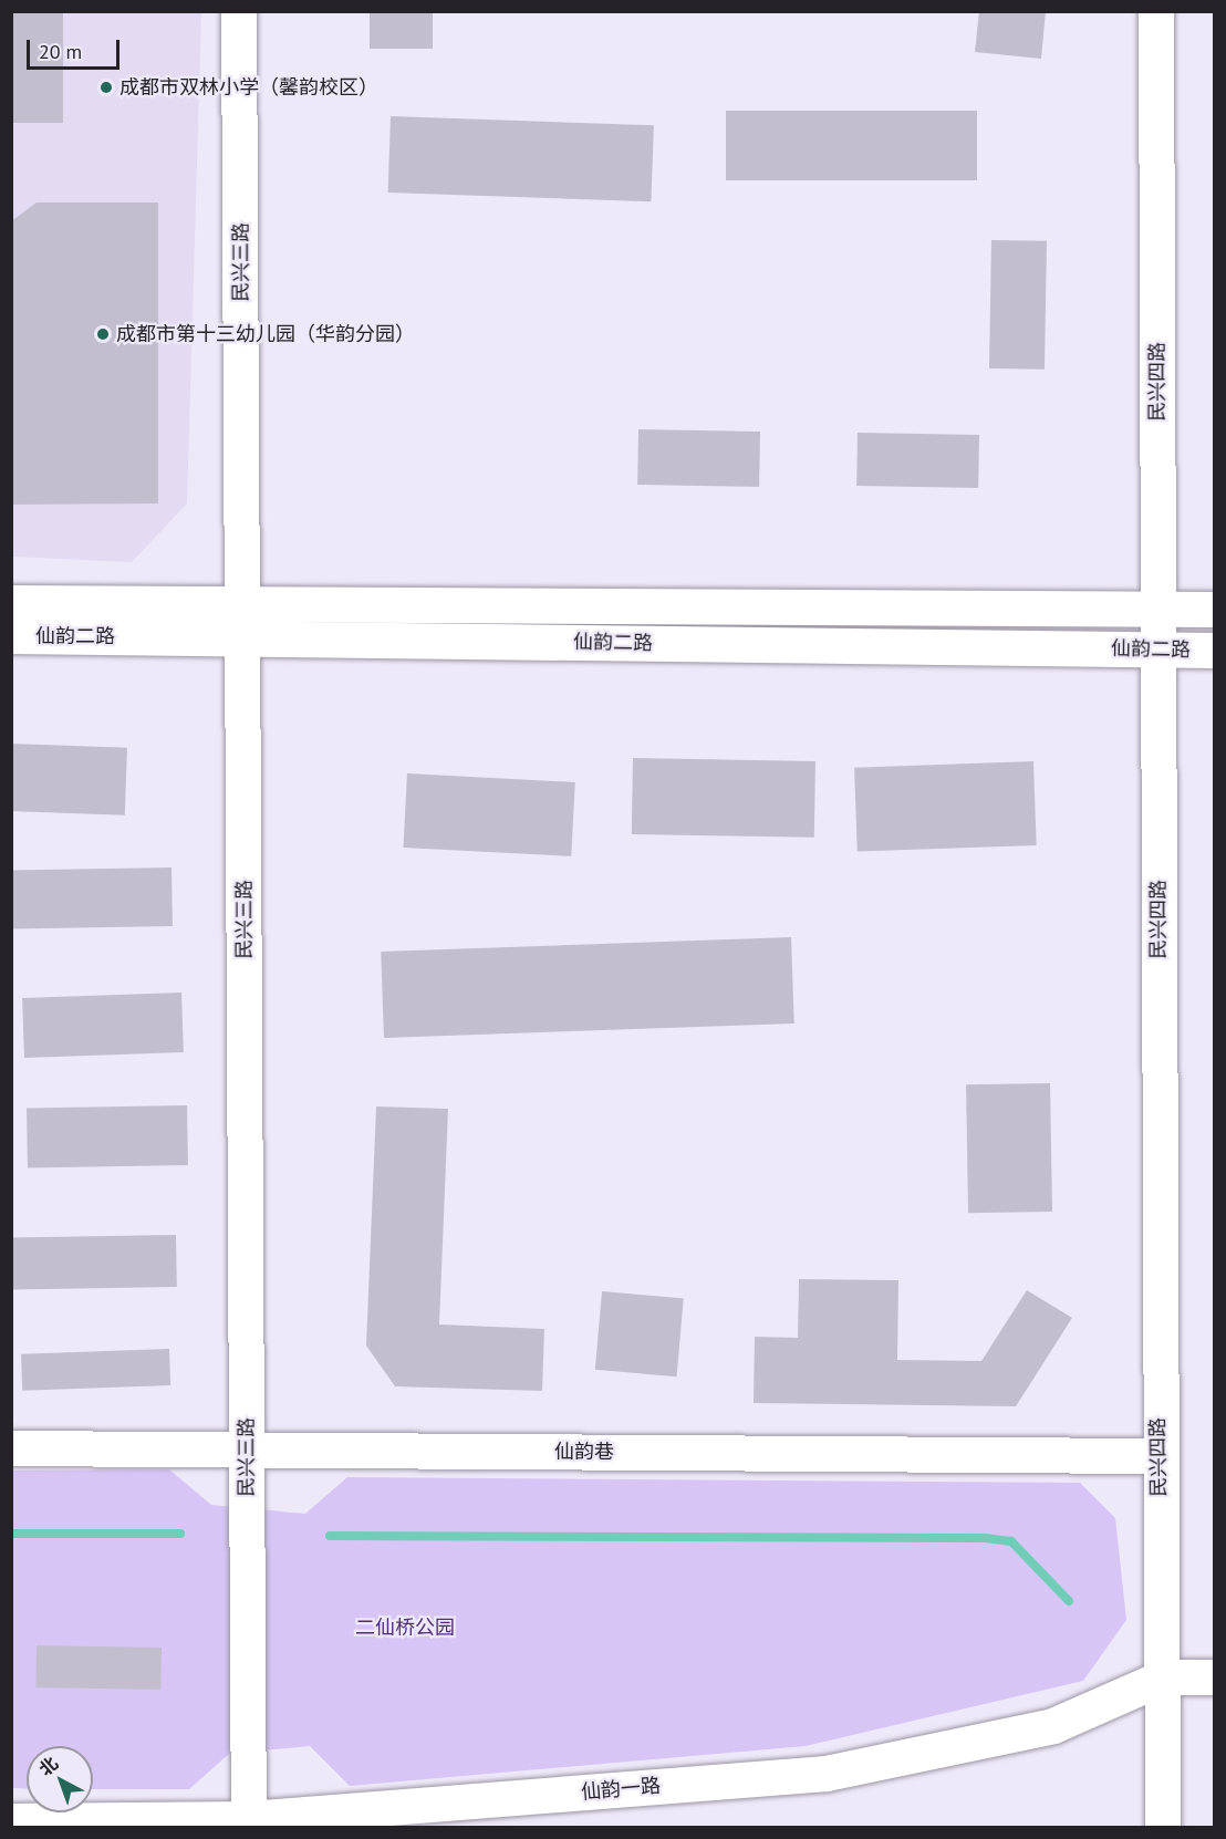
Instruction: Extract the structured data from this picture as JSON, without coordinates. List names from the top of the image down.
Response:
{
  "streets": {
    "street": [
      "民兴三路",
      "民兴四路",
      "仙韵二路",
      "仙韵巷",
      "仙韵一路"
    ]
  },
  "crossings": [
    ["民兴三路", "仙韵二路"],
    ["民兴三路", "仙韵巷"],
    ["民兴三路", "仙韵一路"],
    ["民兴四路", "仙韵二路"],
    ["民兴四路", "仙韵巷"],
    ["民兴四路", "仙韵一路"]
  ],
  "parks": ["二仙桥公园"],
  "places": ["成都市双林小学（馨韵校区）", "成都市第十三幼儿园（华韵分园）"],
  "scale_bar": "20 m",
  "north": "top left"
}
